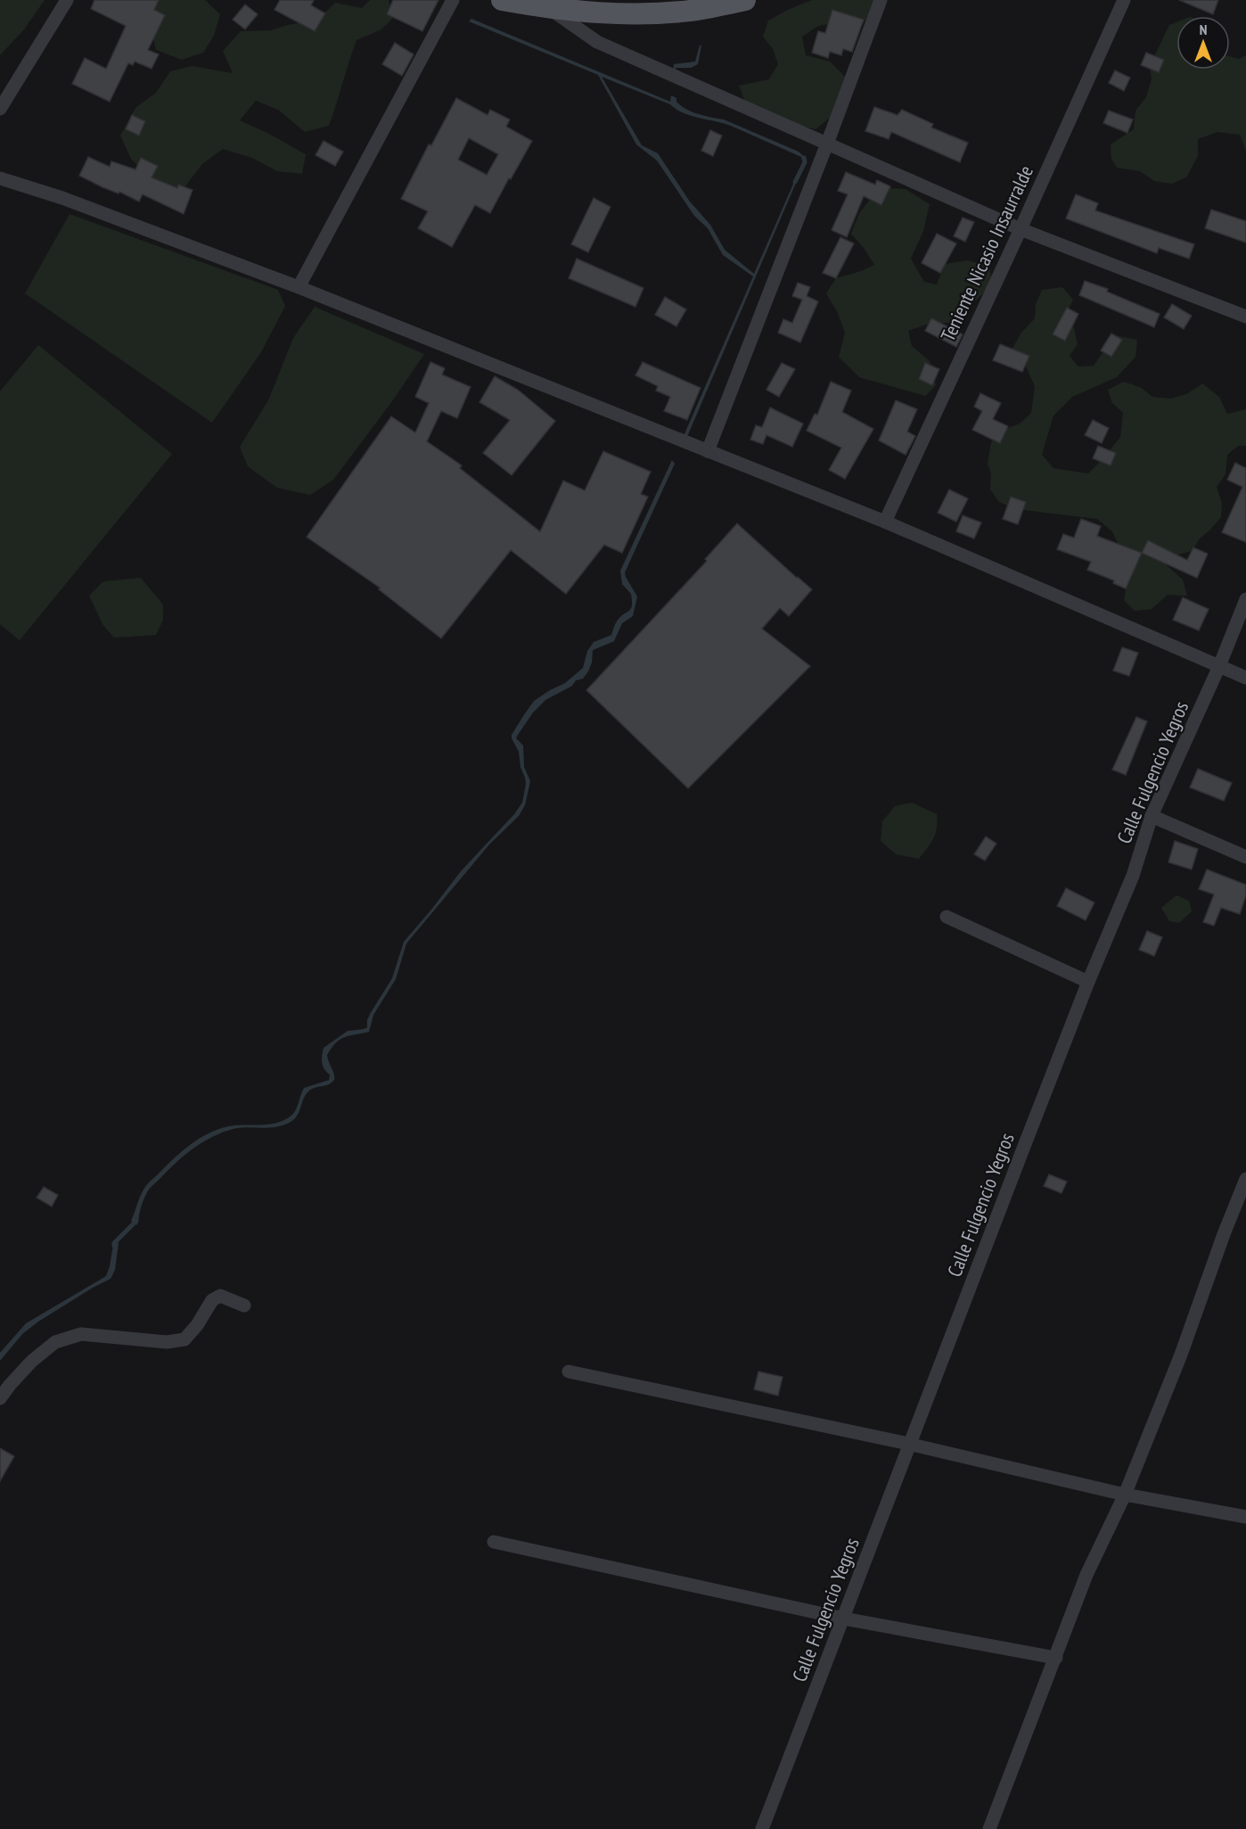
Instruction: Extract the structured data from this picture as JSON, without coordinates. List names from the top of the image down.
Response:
{
  "streets": {
    "street": ["Teniente Nicasio Insaurralde", "Calle Fulgencio Yegros"]
  },
  "north": "top"
}
